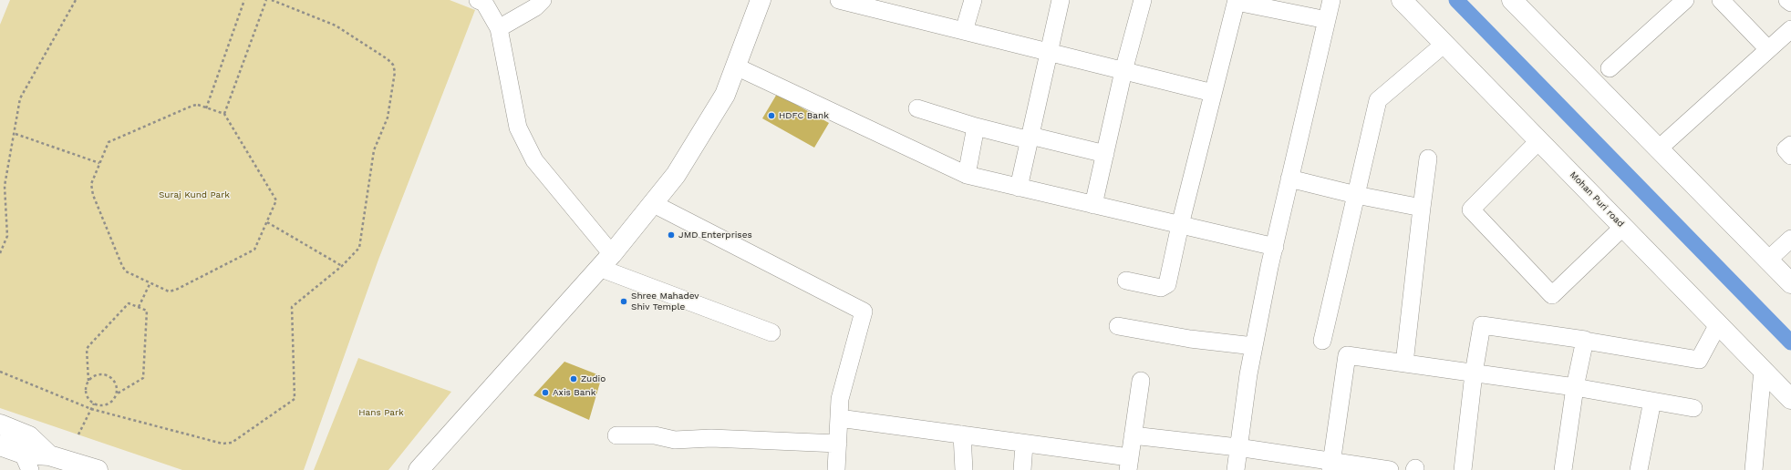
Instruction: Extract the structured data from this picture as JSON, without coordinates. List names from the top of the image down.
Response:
{
  "streets": {
    "street": ["Mohan Puri road"]
  },
  "parks": ["Suraj Kund Park", "Hans Park"],
  "places": [
    "HDFC Bank",
    "JMD Enterprises",
    "Shree Mahadev Shiv Temple",
    "Zudio",
    "Axis Bank"
  ]
}
